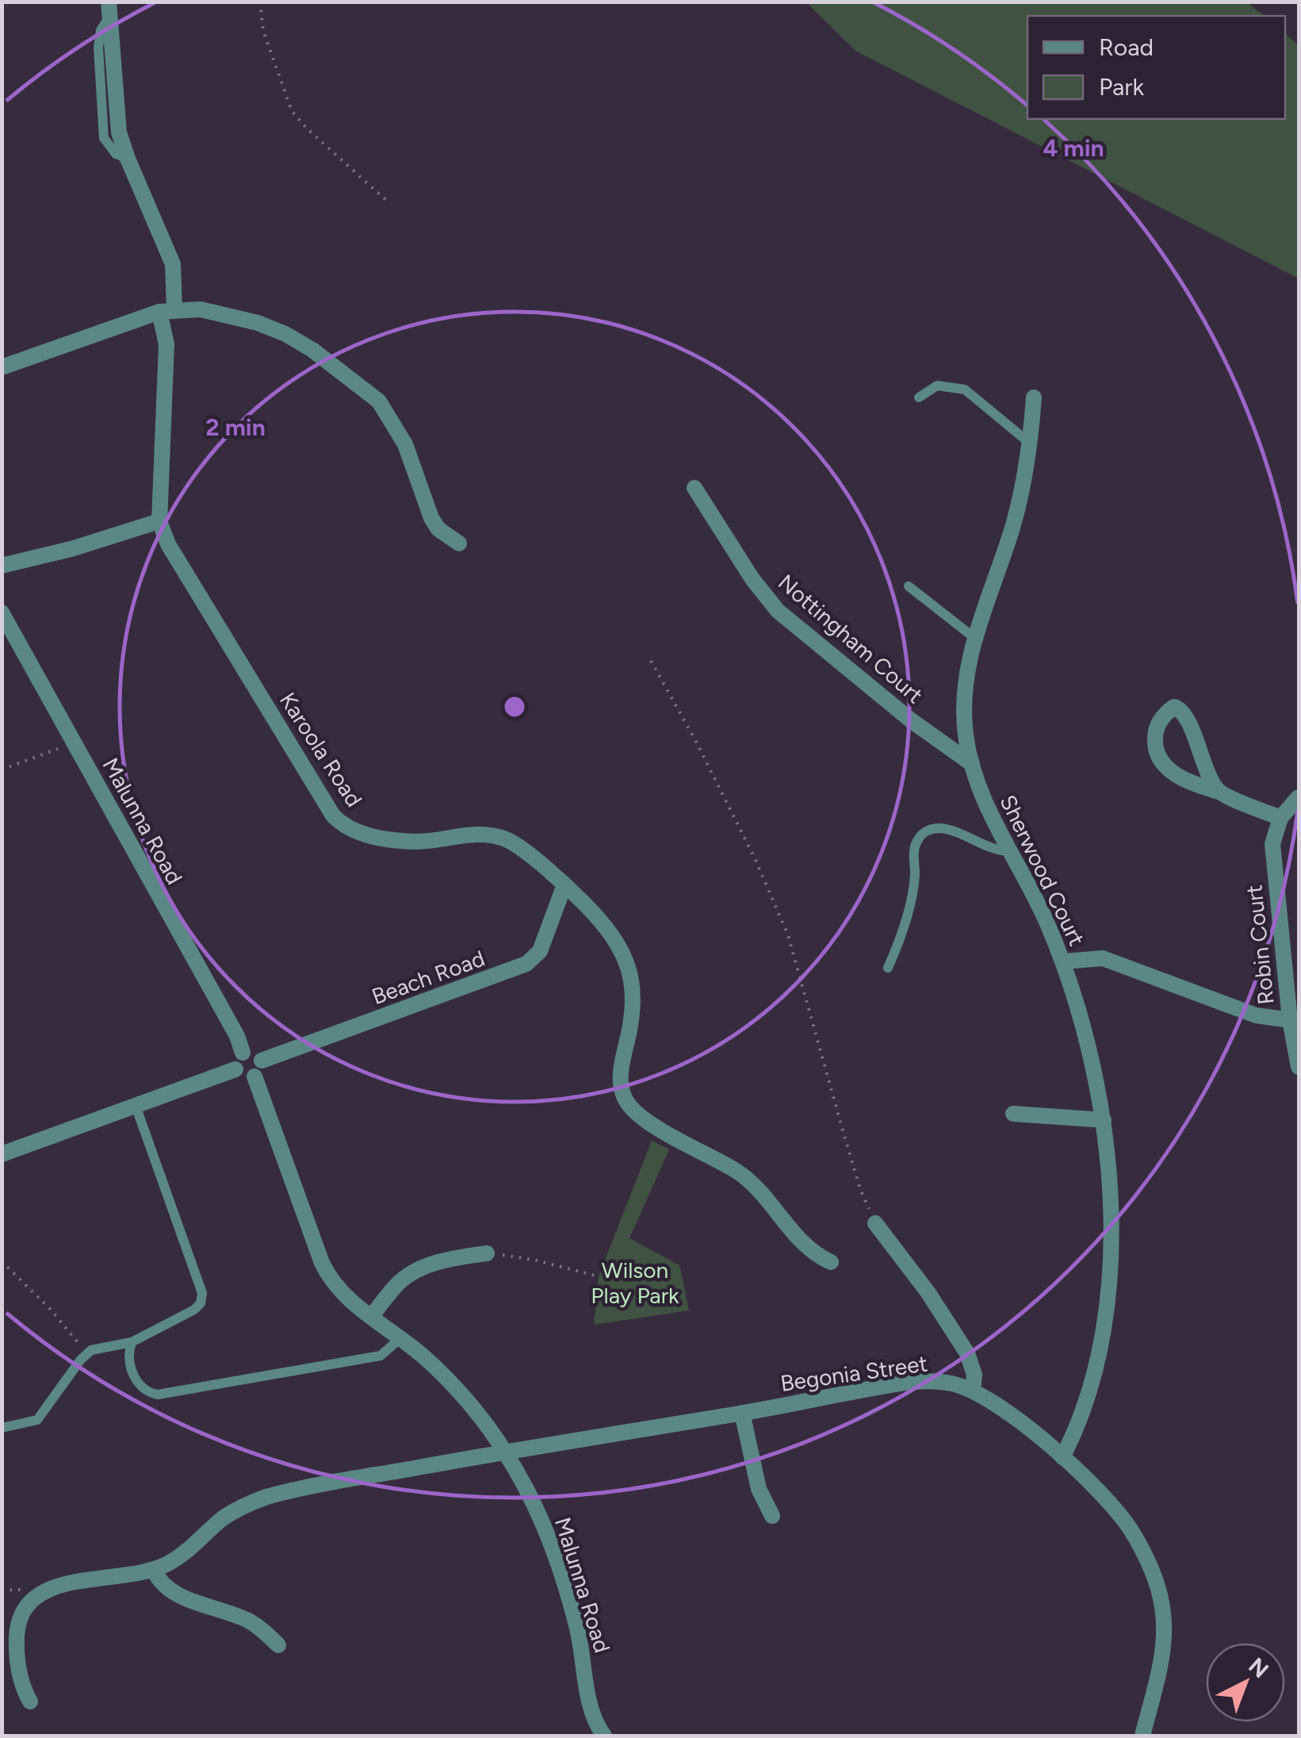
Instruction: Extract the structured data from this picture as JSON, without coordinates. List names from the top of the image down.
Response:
{
  "streets": {
    "street": [
      "Nottingham Court",
      "Karoola Road",
      "Malunna Road",
      "Sherwood Court",
      "Robin Court",
      "Beach Road",
      "Begonia Street"
    ]
  },
  "crossings": [
    ["Nottingham Court", "Sherwood Court"],
    ["Karoola Road", "Beach Road"],
    ["Malunna Road", "Beach Road"],
    ["Malunna Road", "Begonia Street"],
    ["Sherwood Court", "Begonia Street"]
  ],
  "parks": ["Wilson Play Park"],
  "legend": ["Road", "Park"],
  "north": "top right",
  "rings": ["4 min", "2 min"]
}
